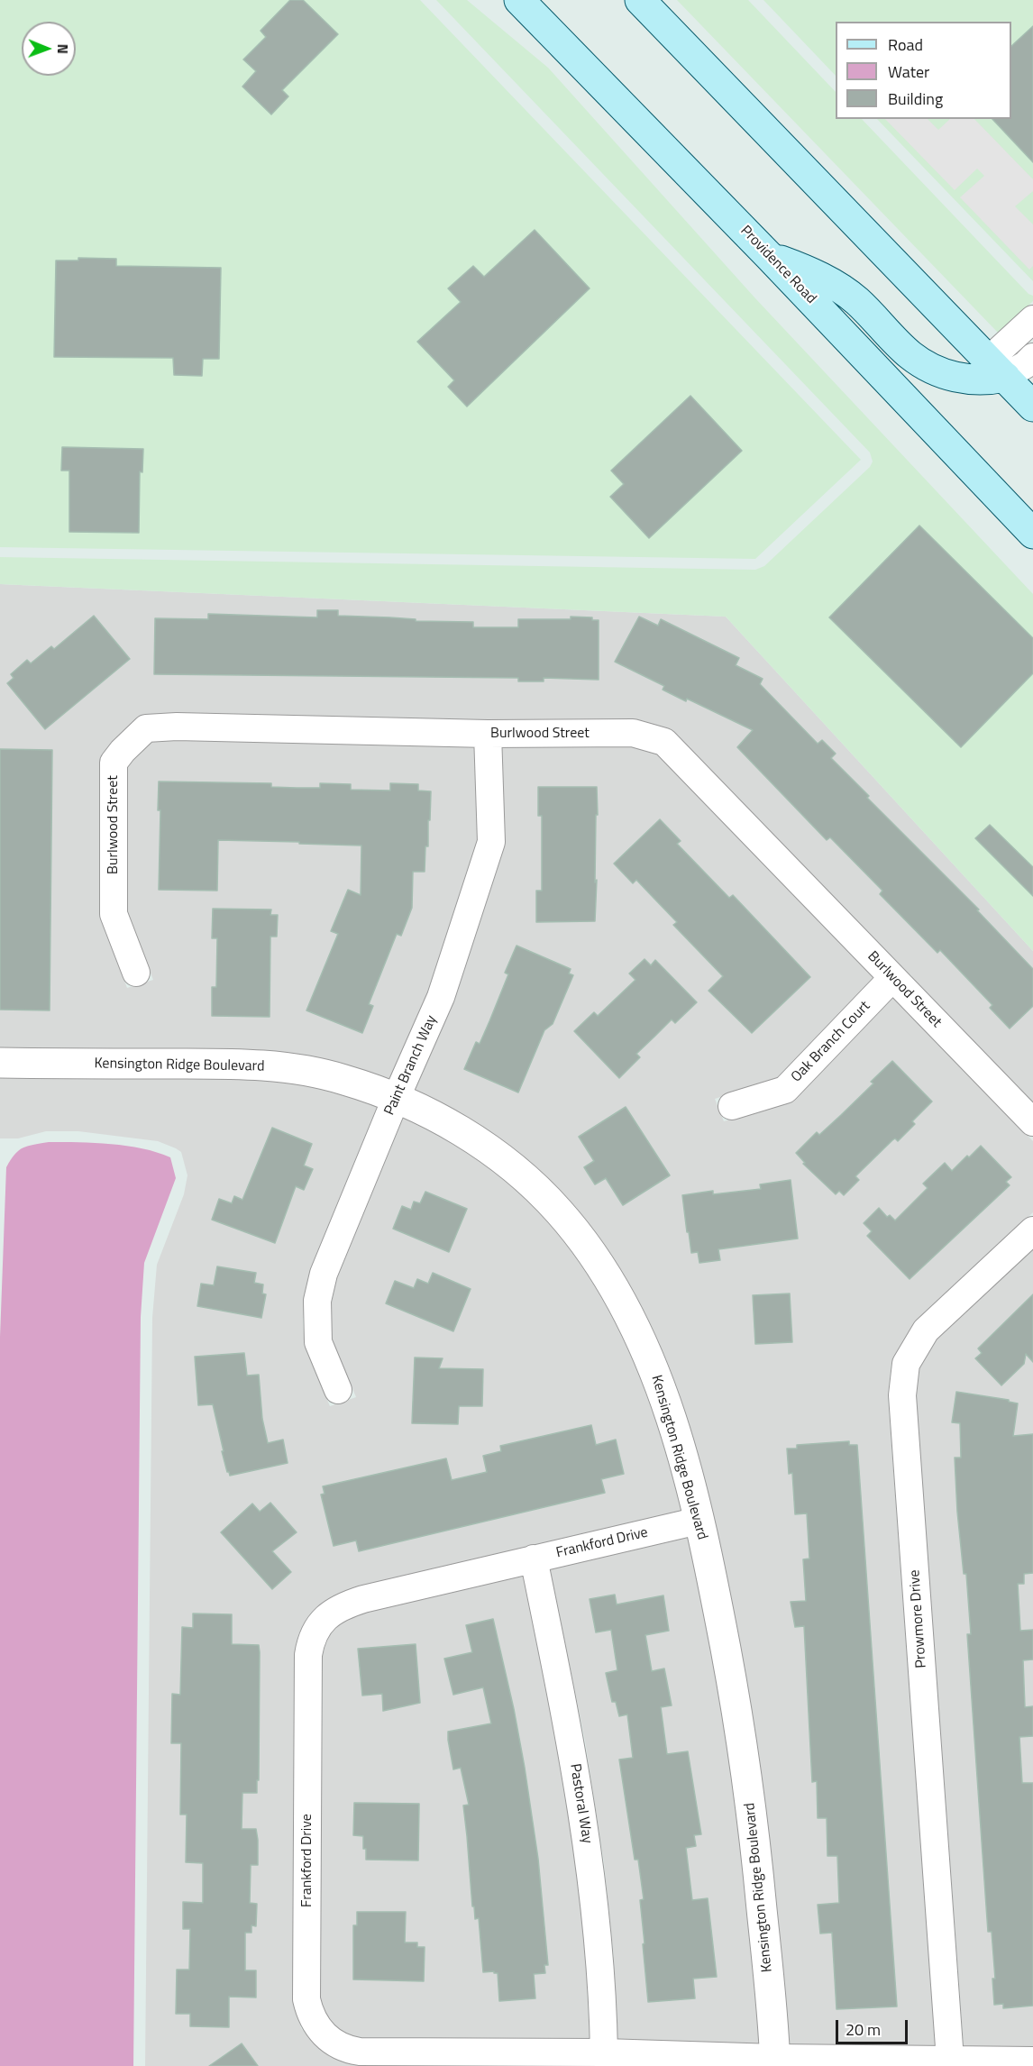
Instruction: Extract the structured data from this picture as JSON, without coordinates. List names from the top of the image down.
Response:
{
  "streets": {
    "main road": ["Providence Road"],
    "street": [
      "Burlwood Street",
      "Oak Branch Court",
      "Kensington Ridge Boulevard",
      "Paint Branch Way",
      "Frankford Drive",
      "Prowmore Drive",
      "Pastoral Way"
    ]
  },
  "crossings": [
    ["Burlwood Street", "Oak Branch Court"],
    ["Burlwood Street", "Paint Branch Way"],
    ["Kensington Ridge Boulevard", "Paint Branch Way"],
    ["Kensington Ridge Boulevard", "Frankford Drive"],
    ["Frankford Drive", "Pastoral Way"]
  ],
  "legend": ["Road", "Water", "Building"],
  "scale_bar": "20 m",
  "north": "right"
}
